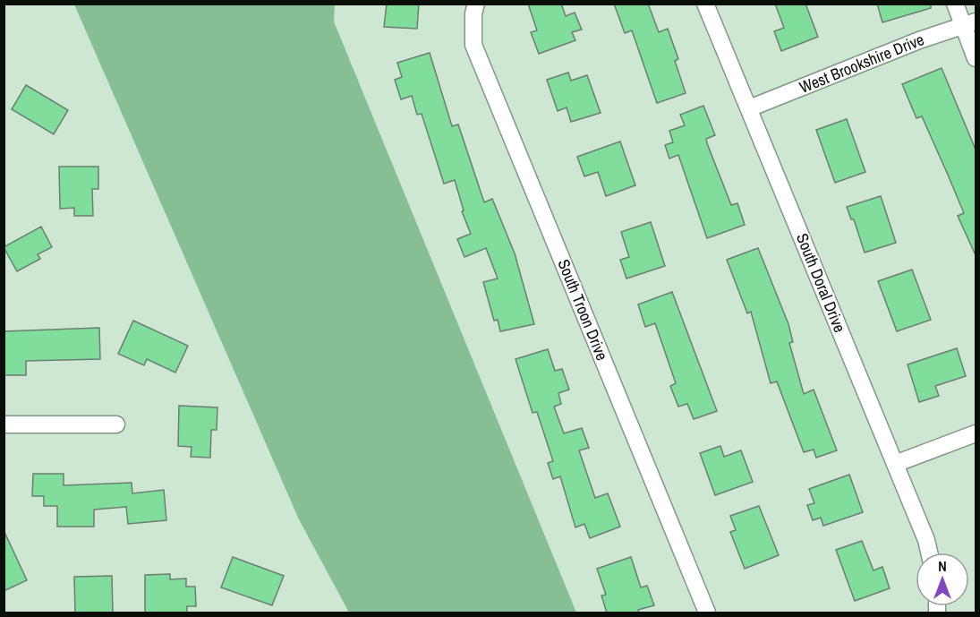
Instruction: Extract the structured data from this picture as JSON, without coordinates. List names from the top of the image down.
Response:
{
  "streets": {
    "street": ["West Brookshire Drive", "South Doral Drive", "South Troon Drive"]
  },
  "crossings": [
    ["West Brookshire Drive", "South Doral Drive"]
  ],
  "north": "top"
}
